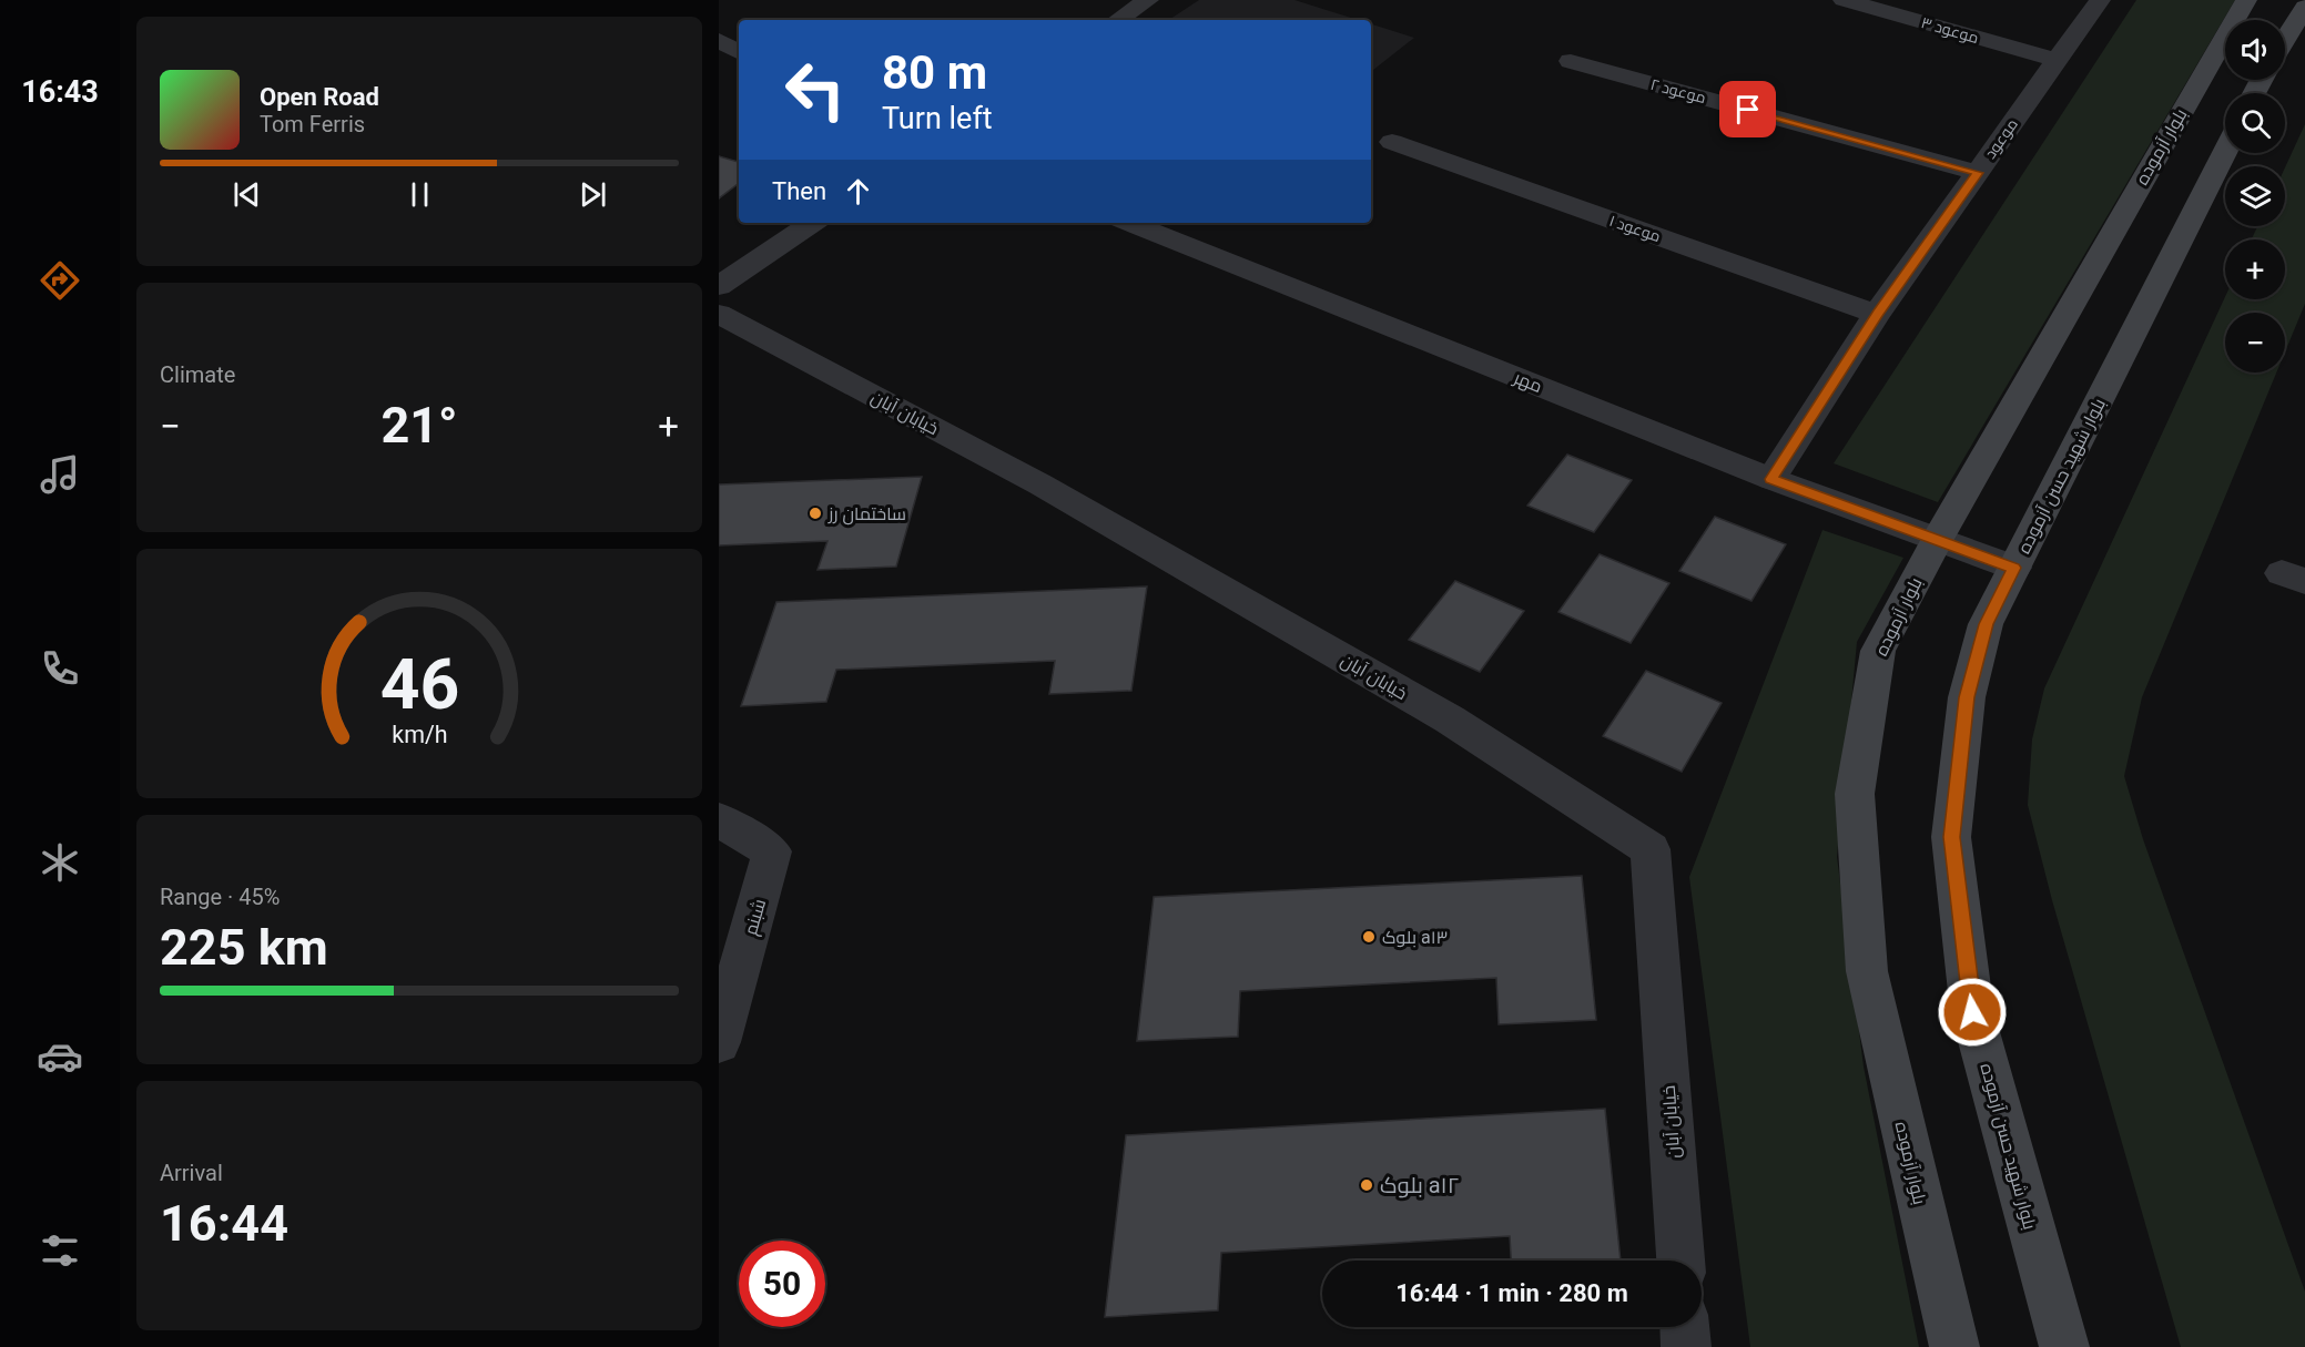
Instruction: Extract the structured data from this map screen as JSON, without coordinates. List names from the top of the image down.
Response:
{
  "streets": {
    "main road": ["بلوار آزموده", "بلوار شهید حسن آزموده"],
    "street": [
      "موعود ۳",
      "موعود ۲",
      "موعود",
      "موعود ۱",
      "مهر",
      "خیابان آبان",
      "شبنم"
    ]
  },
  "crossings": [
    ["موعود ۳", "موعود"],
    ["موعود ۲", "موعود"],
    ["موعود", "موعود ۱"],
    ["موعود", "مهر"],
    ["بلوار آزموده", "مهر"],
    ["مهر", "بلوار شهید حسن آزموده"]
  ],
  "places": ["ساختمان رز", "بلوک a۱۳", "بلوک a۱۲"],
  "page": {
    "tabs": "16:43",
    "map_buttons": ["+", "−"],
    "turn": ["80 m", "Turn left"],
    "song": ["Open Road", "Tom Ferris"],
    "then": "Then",
    "tile": [
      "Climate",
      ["Range · 45%", "225 km"],
      ["Arrival", "16:44"]
    ],
    "heat": ["−", "21°", "+"],
    "limit": "50",
    "trip": "16:44 · 1 min · 280 m",
    "gauge": ["46", "km/h"]
  }
}
